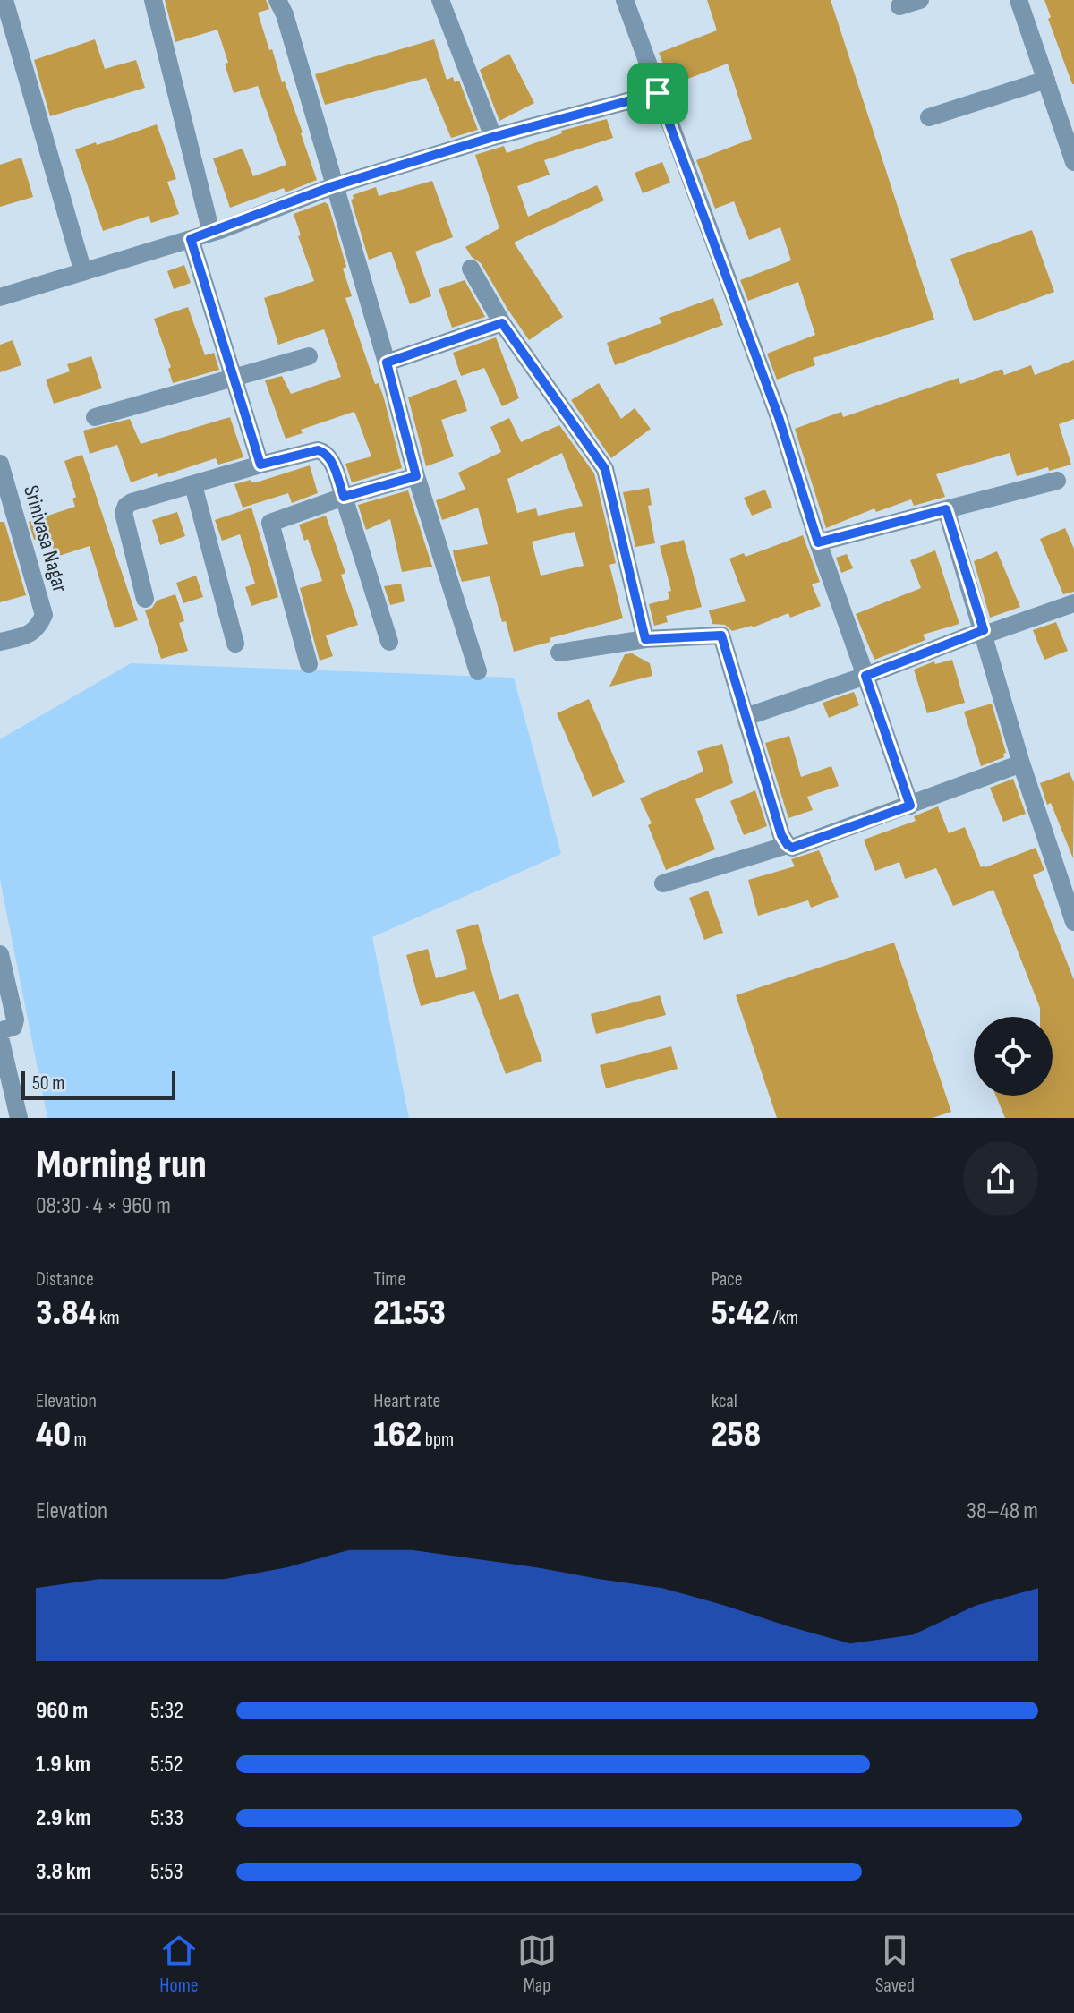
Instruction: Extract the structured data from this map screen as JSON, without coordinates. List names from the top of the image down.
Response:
{
  "streets": {
    "street": ["Srinivasa Nagar"]
  },
  "scale_bar": "50 m",
  "page": {
    "scale": "50 m",
    "heading": ["Morning run", "08:30 · 4 × 960 m"],
    "stats": [
      ["Distance", "3.84 km"],
      ["Time", "21:53"],
      ["Pace", "5:42 /km"],
      ["Elevation", "40 m"],
      ["Heart rate", "162 bpm"],
      ["kcal", "258"]
    ],
    "chart": ["Elevation", "38–48 m"],
    "list": [
      {
        "name": "960 m",
        "note": "5:32"
      },
      {
        "name": "1.9 km",
        "note": "5:52"
      },
      {
        "name": "2.9 km",
        "note": "5:33"
      },
      {
        "name": "3.8 km",
        "note": "5:53"
      }
    ],
    "tabs": ["Home", "Map", "Saved"]
  }
}
